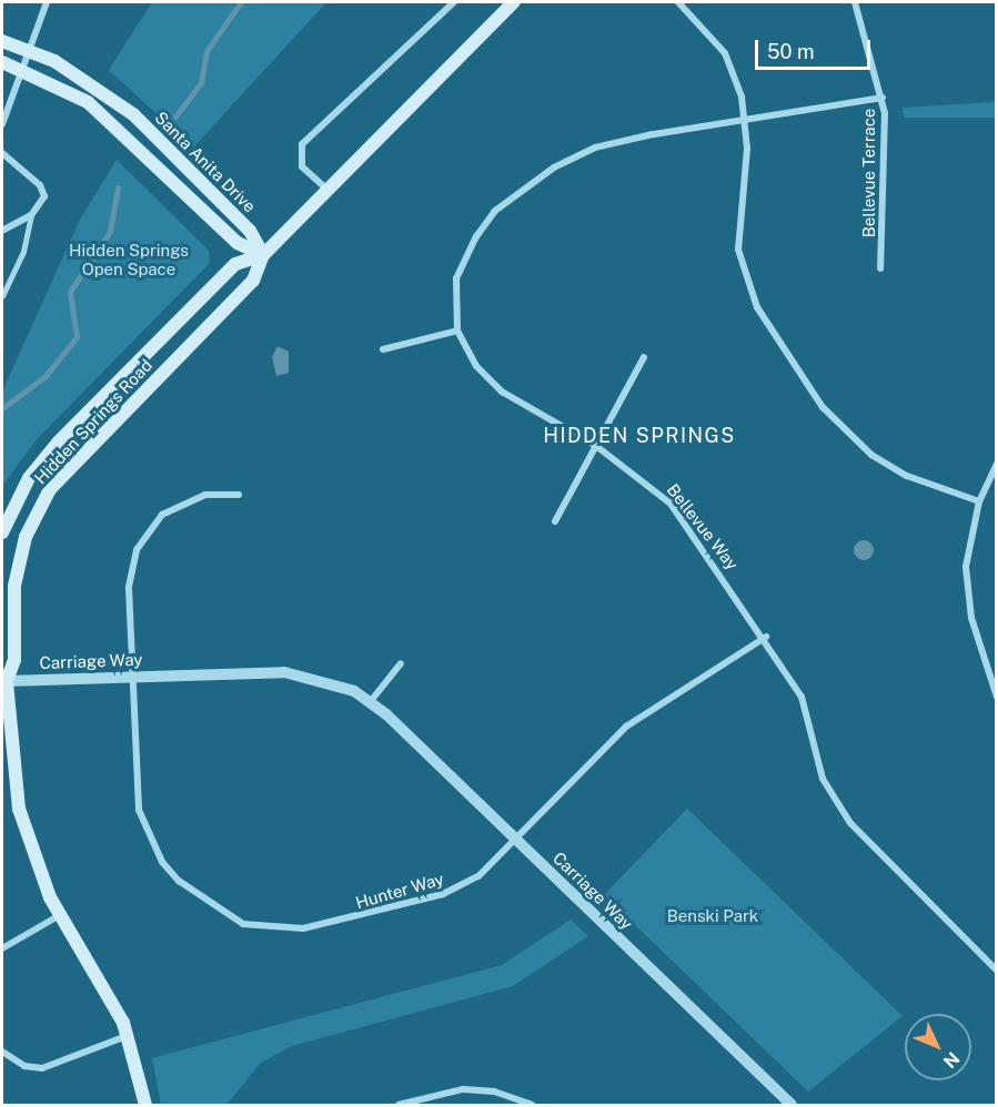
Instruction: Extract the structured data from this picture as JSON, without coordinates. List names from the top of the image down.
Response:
{
  "streets": {
    "main road": ["Santa Anita Drive", "Hidden Springs Road"],
    "street": [
      "Bellevue Terrace",
      "Bellevue Way",
      "Carriage Way",
      "Hunter Way"
    ]
  },
  "crossings": [
    ["Santa Anita Drive", "Hidden Springs Road"],
    ["Bellevue Terrace", "Bellevue Way"],
    ["Hidden Springs Road", "Carriage Way"],
    ["Bellevue Way", "Hunter Way"],
    ["Carriage Way", "Hunter Way"]
  ],
  "districts": ["HIDDEN SPRINGS"],
  "parks": ["Hidden Springs Open Space", "Benski Park"],
  "scale_bar": "50 m",
  "north": "bottom right"
}
